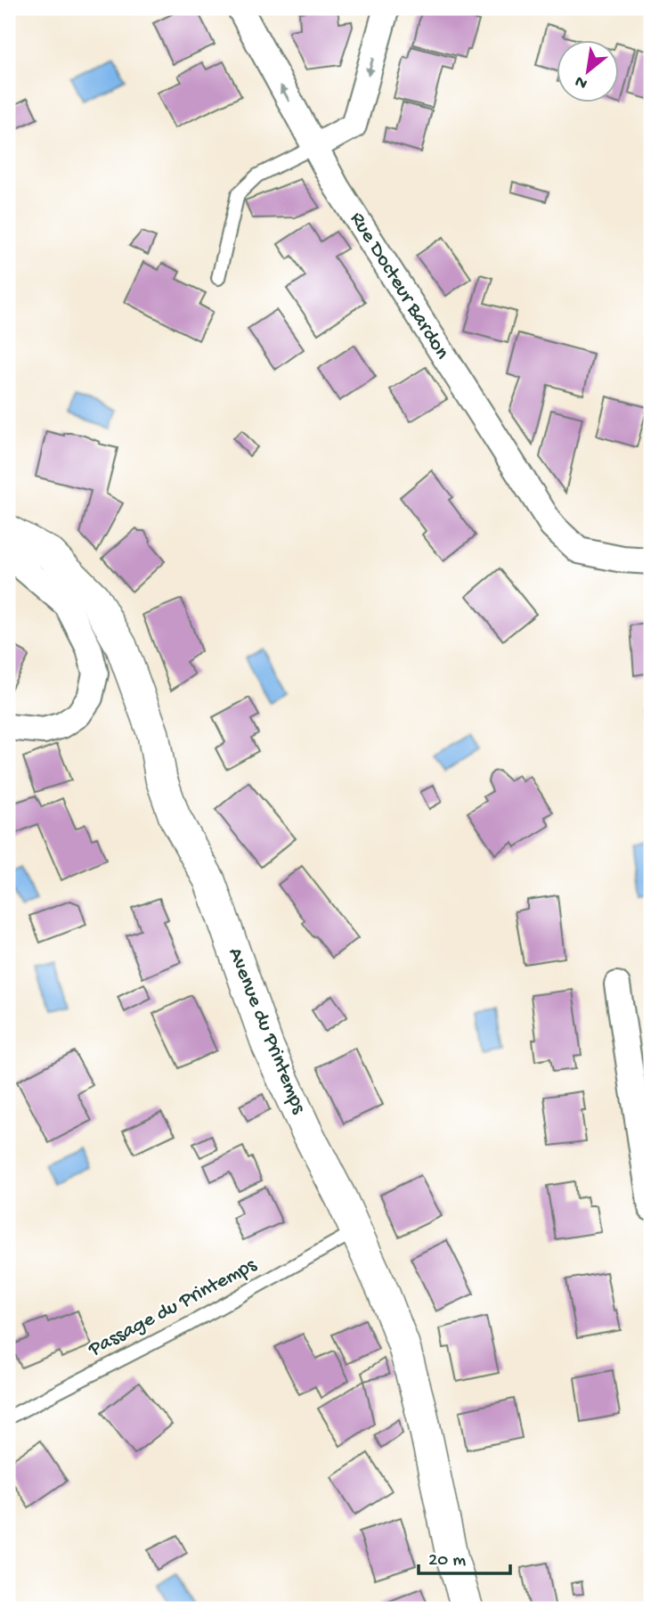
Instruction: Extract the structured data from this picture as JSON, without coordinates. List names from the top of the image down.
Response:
{
  "streets": {
    "street": ["Rue Docteur Bardon", "Avenue du Printemps"],
    "lane": ["Passage du Printemps"]
  },
  "crossings": [
    ["Avenue du Printemps", "Passage du Printemps"]
  ],
  "scale_bar": "20 m",
  "north": "bottom left"
}
